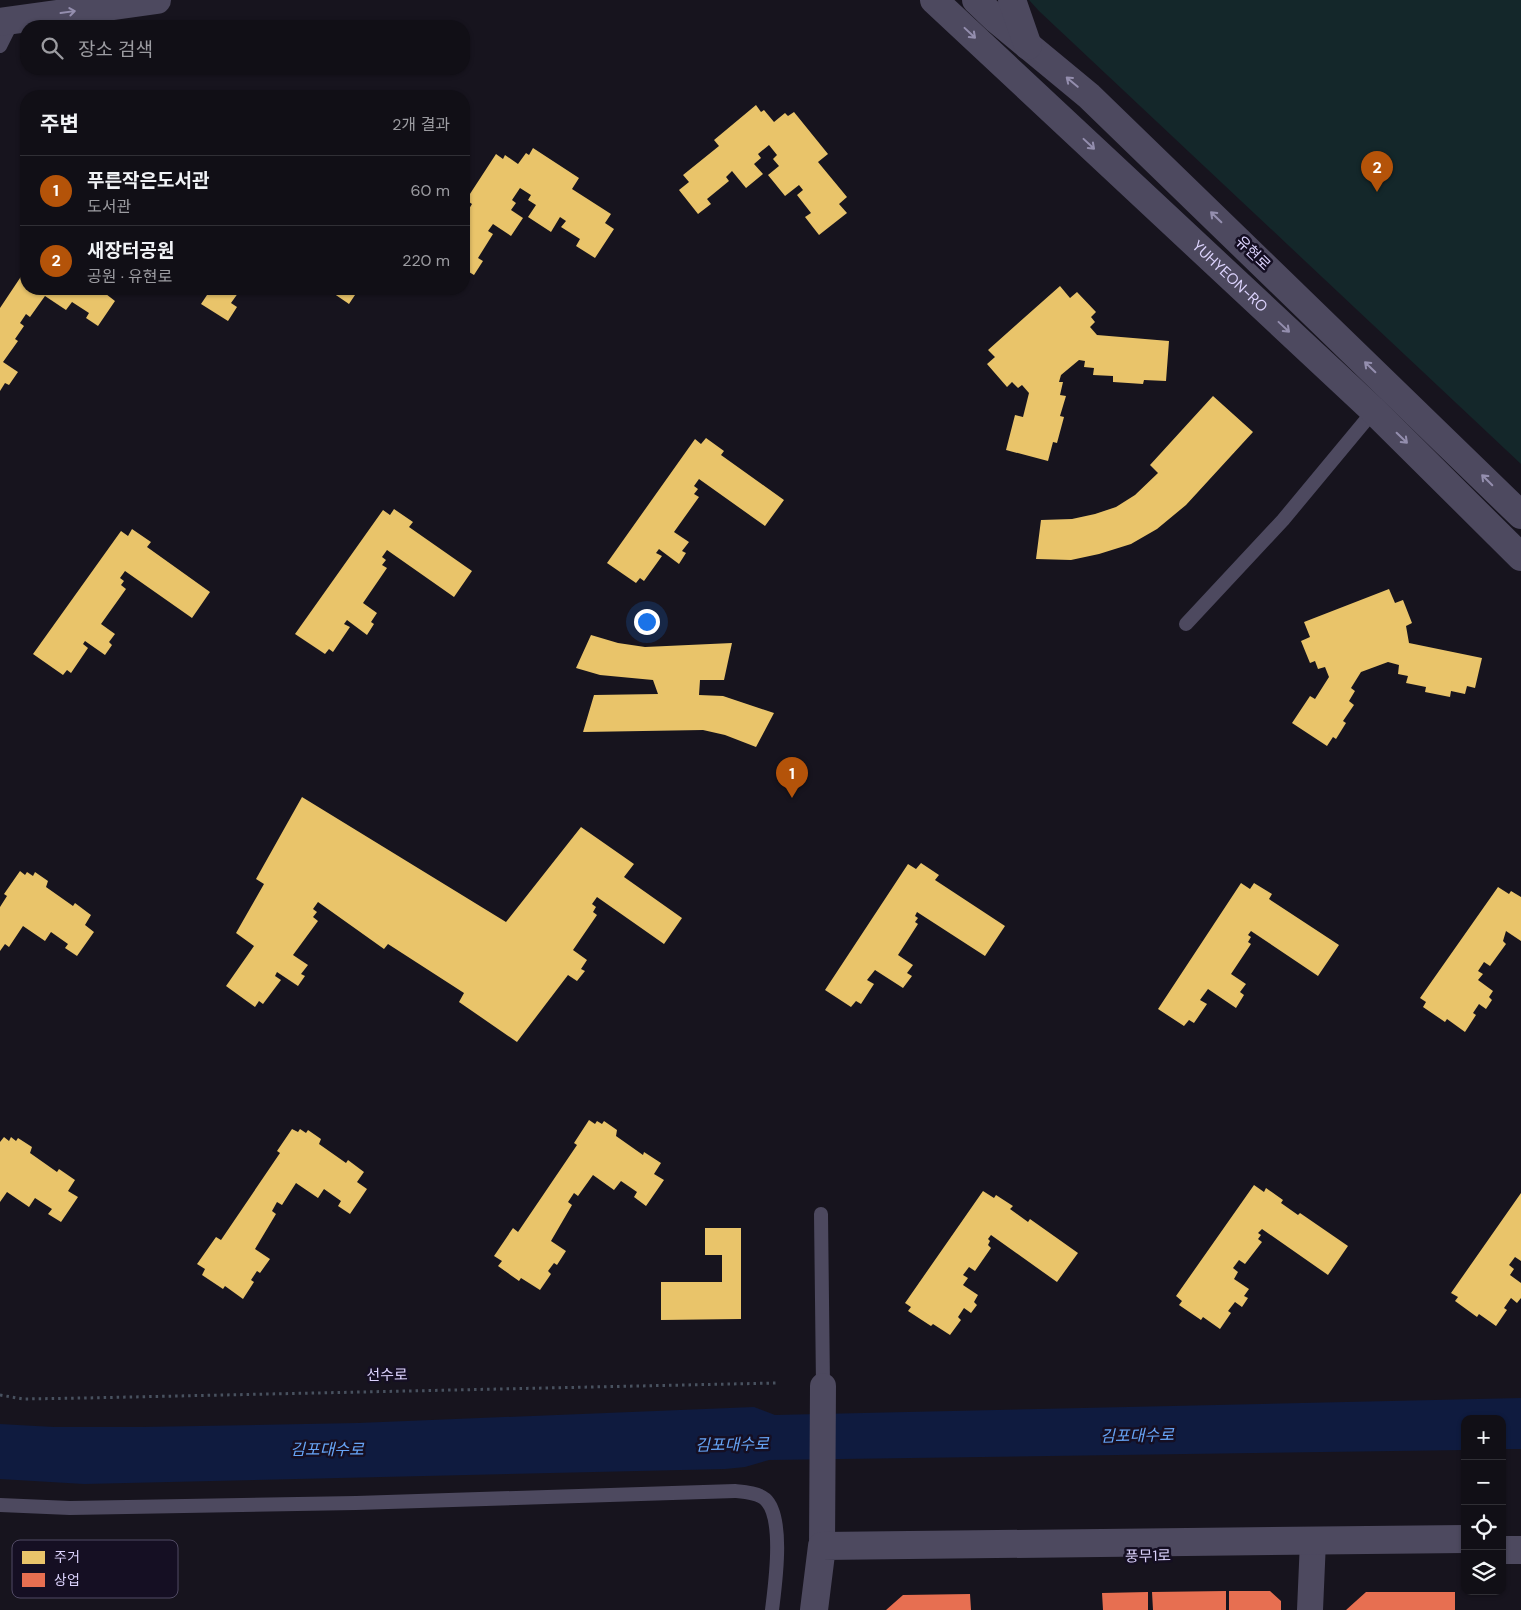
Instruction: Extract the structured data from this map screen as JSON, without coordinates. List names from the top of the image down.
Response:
{
  "streets": {
    "street": ["유현로", "YUHYEON-RO", "풍무1로"],
    "path": ["선수로"]
  },
  "one_way": ["유현로", "YUHYEON-RO"],
  "water": ["김포대수로"],
  "legend": ["주거", "상업"],
  "page": {
    "search": "장소 검색",
    "heading": ["주변", "2개 결과"],
    "pins": ["2", "1"],
    "list": [
      {
        "mark": "1",
        "name": "푸른작은도서관",
        "note": "도서관",
        "value": "60 m"
      },
      {
        "mark": "2",
        "name": "새장터공원",
        "note": "공원 · 유현로",
        "value": "220 m"
      }
    ],
    "map_buttons": ["+", "−"]
  }
}
